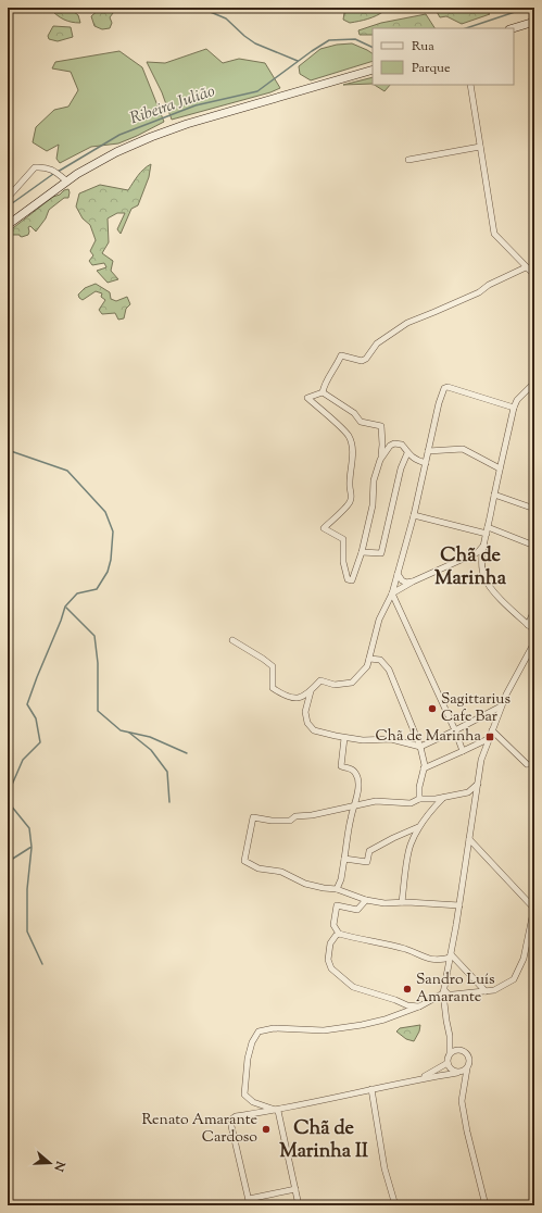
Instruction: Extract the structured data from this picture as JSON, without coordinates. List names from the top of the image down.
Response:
{
  "districts": ["Chã de Marinha", "Chã de Marinha II"],
  "water": ["Ribeira Julião"],
  "places": {
    "other": ["Sagittarius Cafe Bar", "Sandro Luís Amarante", "Renato Amarante Cardoso"],
    "transit": ["Chã de Marinha"]
  },
  "legend": ["Rua", "Parque"],
  "north": "right"
}
